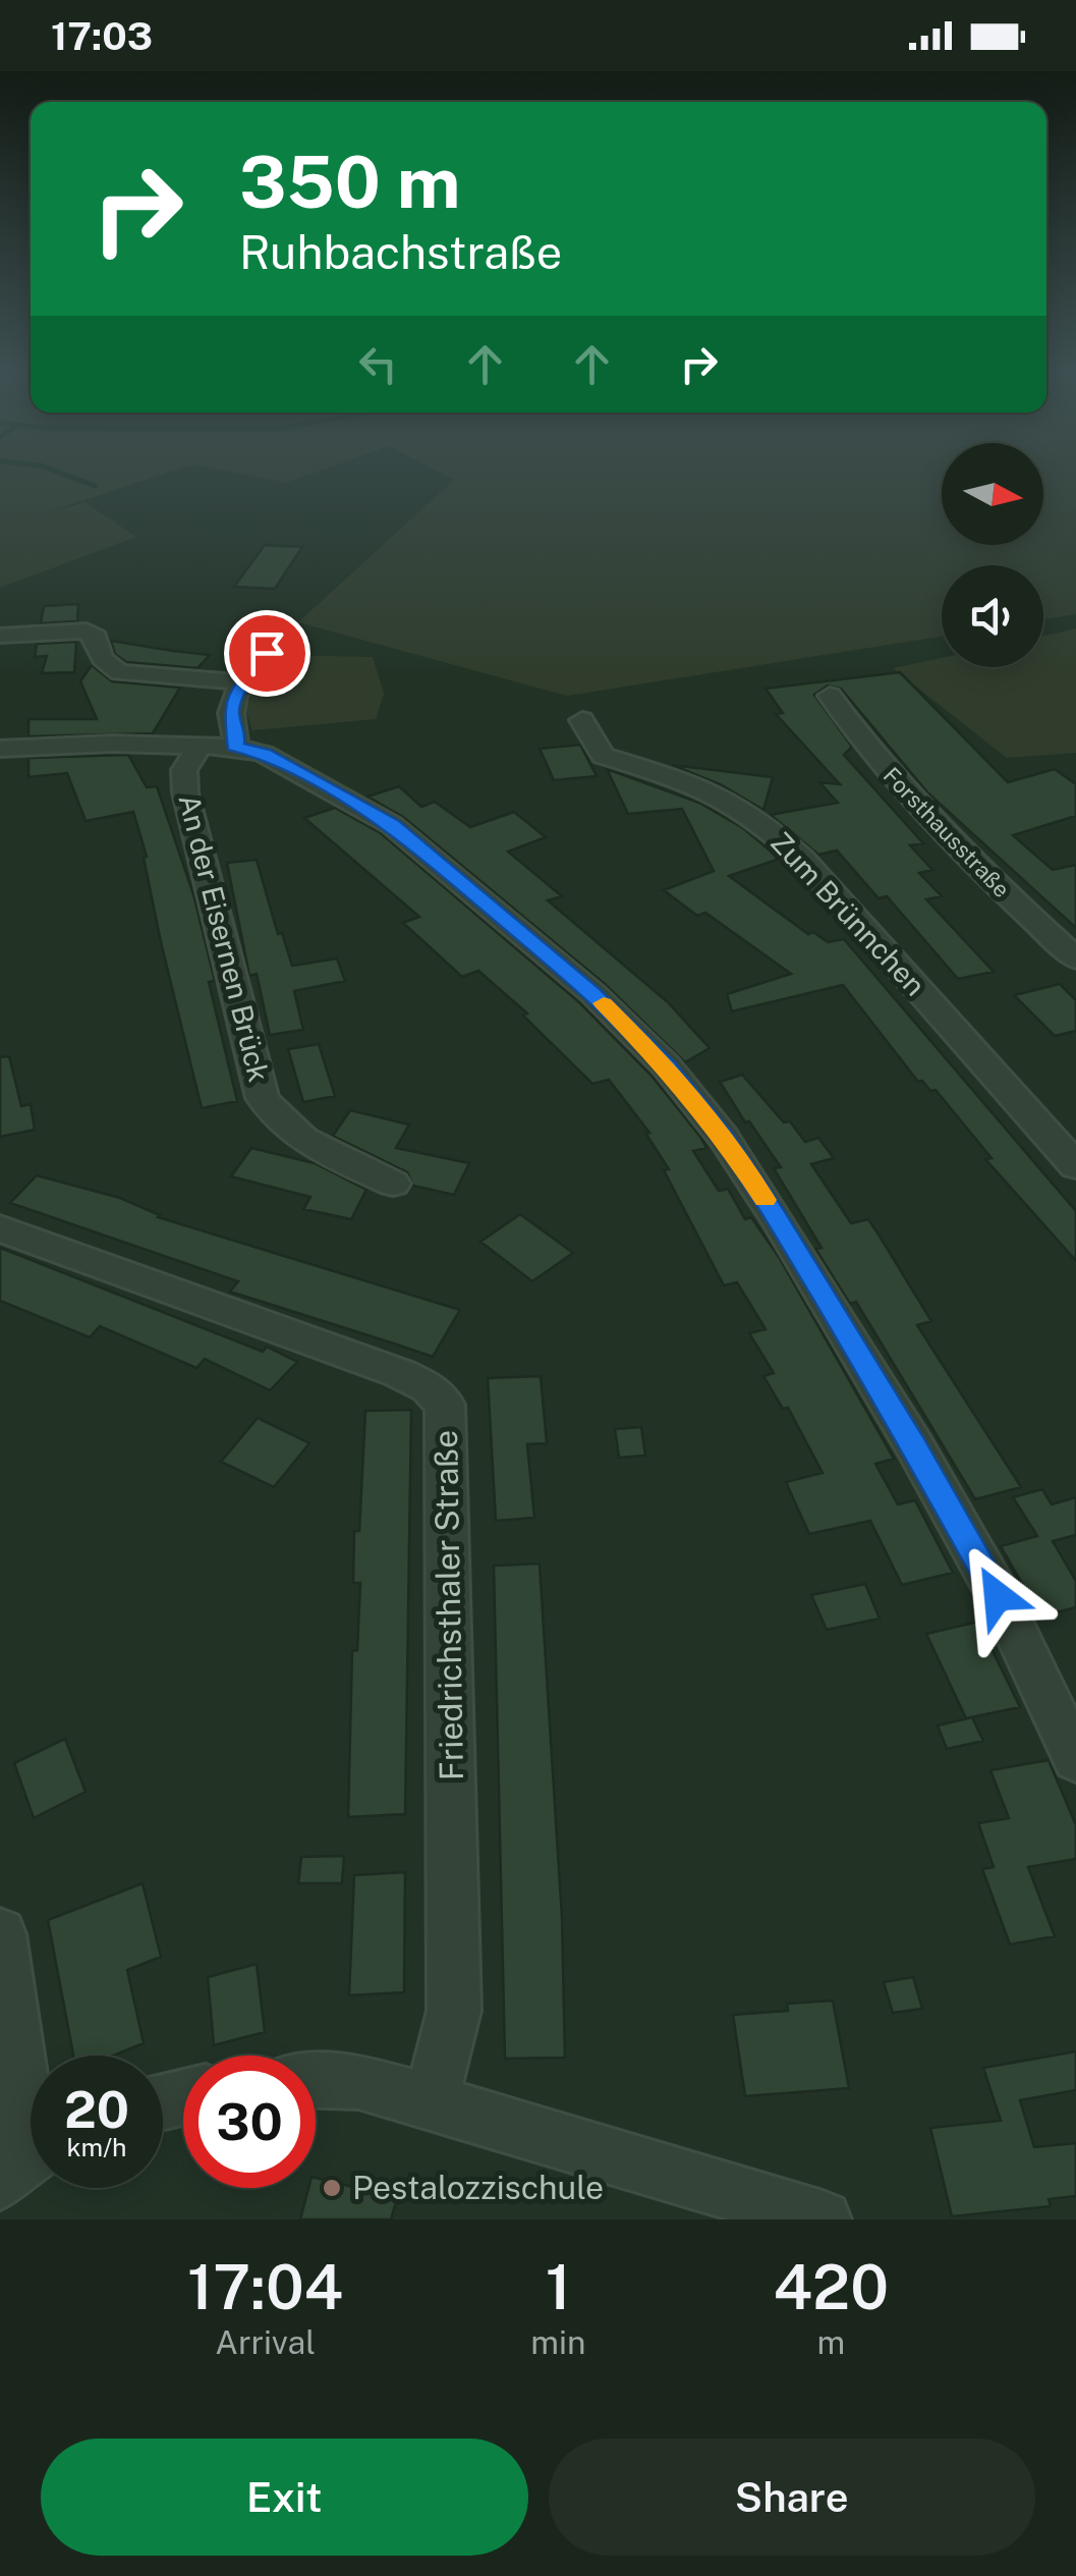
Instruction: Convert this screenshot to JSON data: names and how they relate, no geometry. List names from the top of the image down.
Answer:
{
  "streets": {
    "street": [
      "Forsthausstraße",
      "Zum Brünnchen",
      "An der Eisernen Brück",
      "Friedrichsthaler Straße"
    ]
  },
  "places": ["Pestalozzischule"],
  "north": "right",
  "page": {
    "status": "17:03",
    "turn": ["350 m", "Ruhbachstraße"],
    "speed": "20 km/h",
    "limit": "30",
    "eta": [
      "17:04",
      "Arrival",
      "1",
      "min",
      "420",
      "m"
    ],
    "buttons": ["Exit", "Share"]
  }
}
